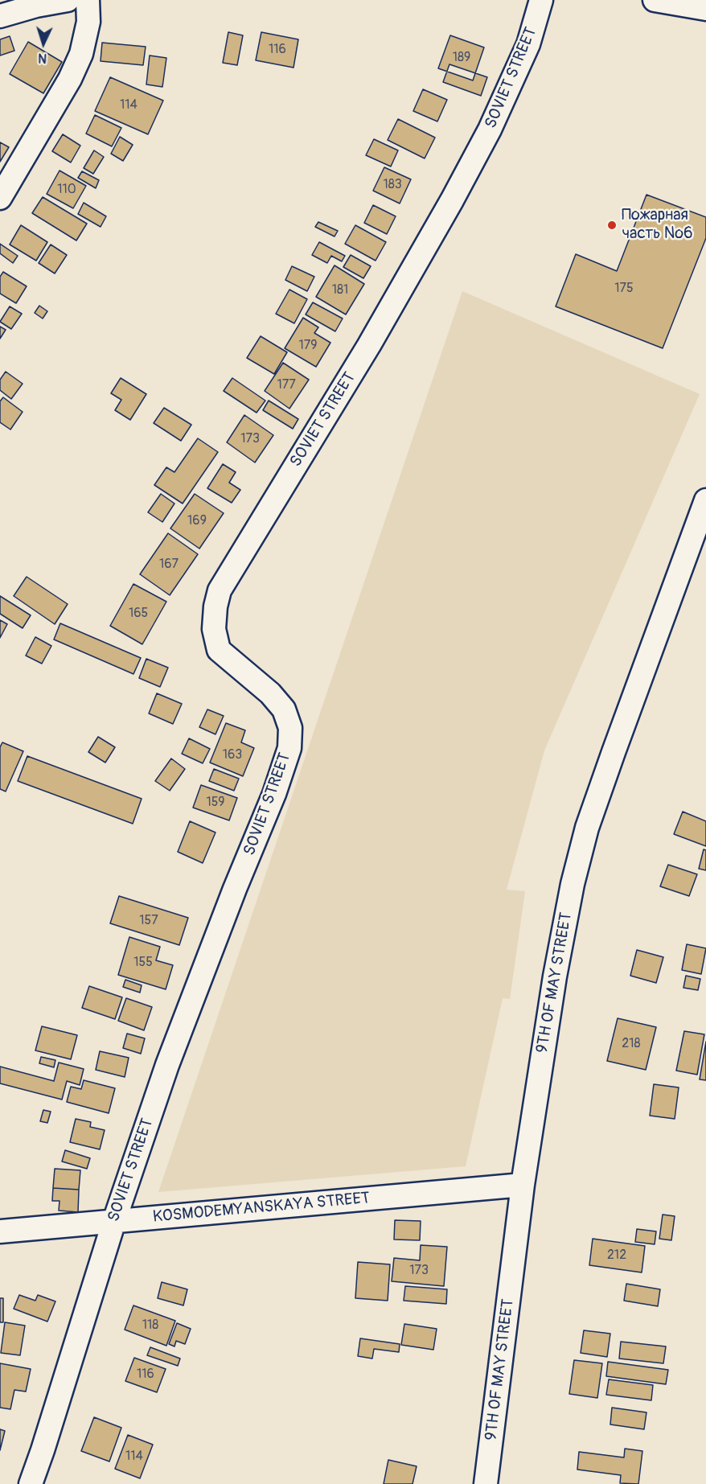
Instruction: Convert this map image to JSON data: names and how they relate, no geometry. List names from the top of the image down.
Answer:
{
  "streets": {
    "street": ["SOVIET STREET", "9TH OF MAY STREET", "KOSMODEMYANSKAYA STREET"]
  },
  "crossings": [
    ["SOVIET STREET", "KOSMODEMYANSKAYA STREET"],
    ["9TH OF MAY STREET", "KOSMODEMYANSKAYA STREET"]
  ],
  "places": ["Пожарная часть №6"],
  "house_numbers": [
    "116",
    "189",
    "114",
    "183",
    "110",
    "175",
    "181",
    "179",
    "177",
    "173",
    "169",
    "167",
    "165",
    "163",
    "159",
    "157",
    "155",
    "218",
    "212",
    "173",
    "118",
    "116",
    "114"
  ],
  "north": "bottom"
}
